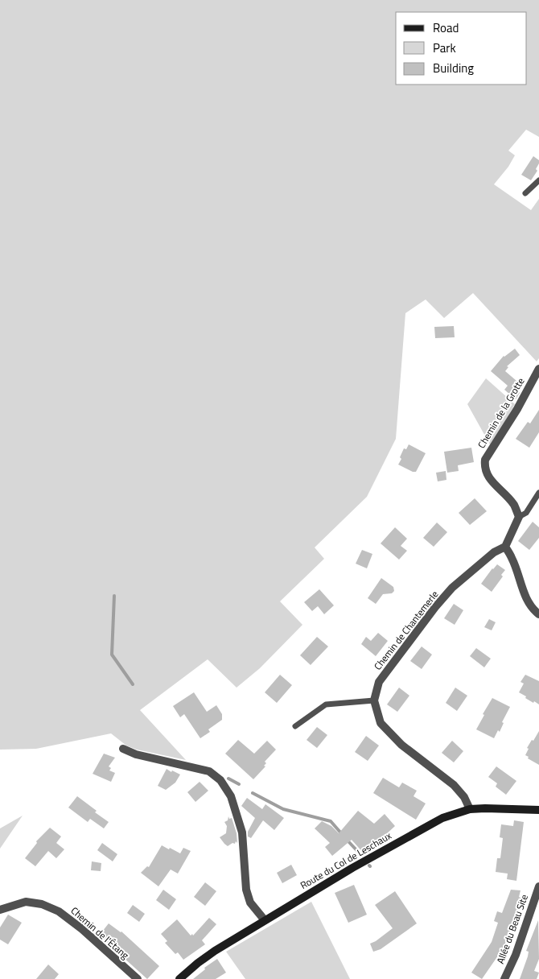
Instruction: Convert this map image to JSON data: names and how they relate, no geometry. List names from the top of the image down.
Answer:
{
  "streets": {
    "main road": ["Route du Col de Leschaux"],
    "street": [
      "Chemin de la Grotte",
      "Chemin de Chantemerle",
      "Allée du Beau Site",
      "Chemin de l'Étang"
    ]
  },
  "legend": ["Road", "Park", "Building"]
}
